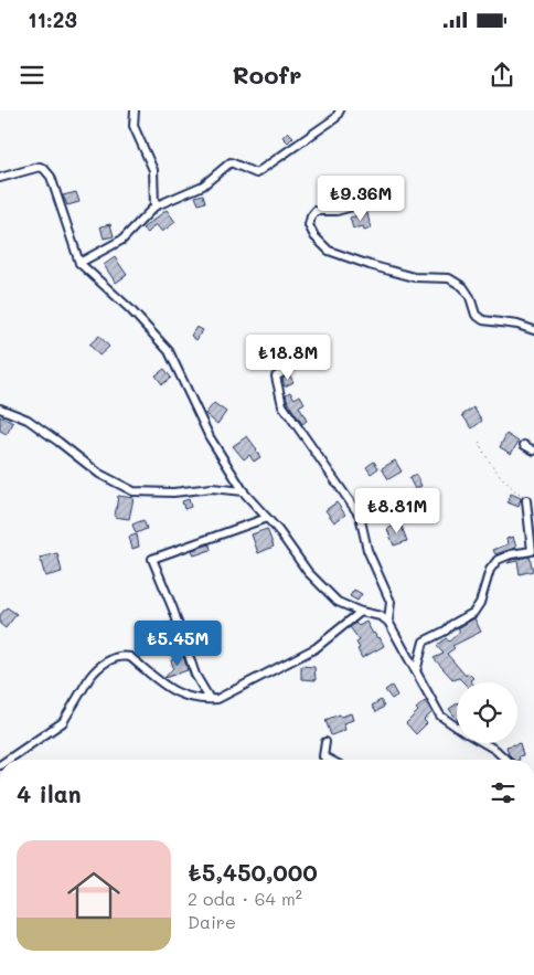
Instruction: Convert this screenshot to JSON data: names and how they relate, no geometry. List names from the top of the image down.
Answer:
{
  "page": {
    "status": "11:23",
    "header": "Roofr",
    "price": [
      "₺9.36M",
      "₺18.8M",
      "₺8.81M",
      "₺5.45M"
    ],
    "heading": "4 ilan",
    "list": [
      {
        "name": "₺5,450,000",
        "note": "2 oda · 64 m² · Daire"
      }
    ]
  }
}
